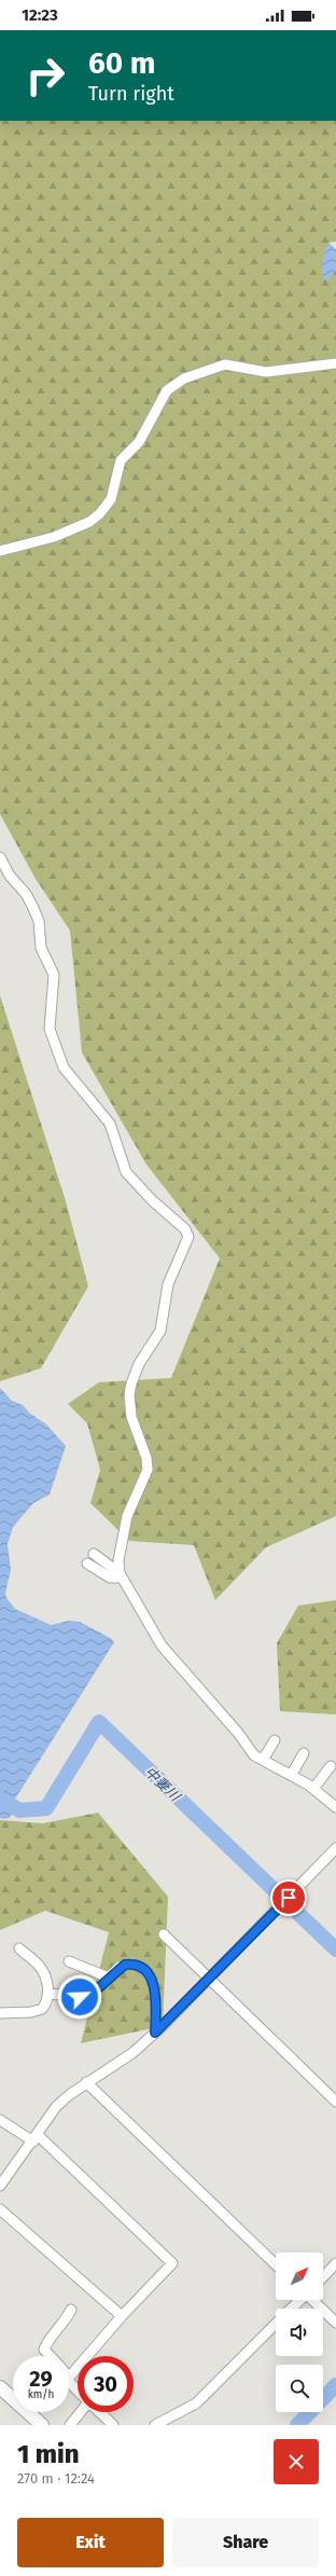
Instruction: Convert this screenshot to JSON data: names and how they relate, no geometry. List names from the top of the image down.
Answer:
{
  "water": ["中妻川"],
  "north": "top right",
  "page": {
    "status": "12:23",
    "turn": ["60 m", "Turn right"],
    "speed": "29 km/h",
    "limit": "30",
    "heading": ["1 min", "270 m · 12:24"],
    "buttons": ["Exit", "Share"]
  }
}
